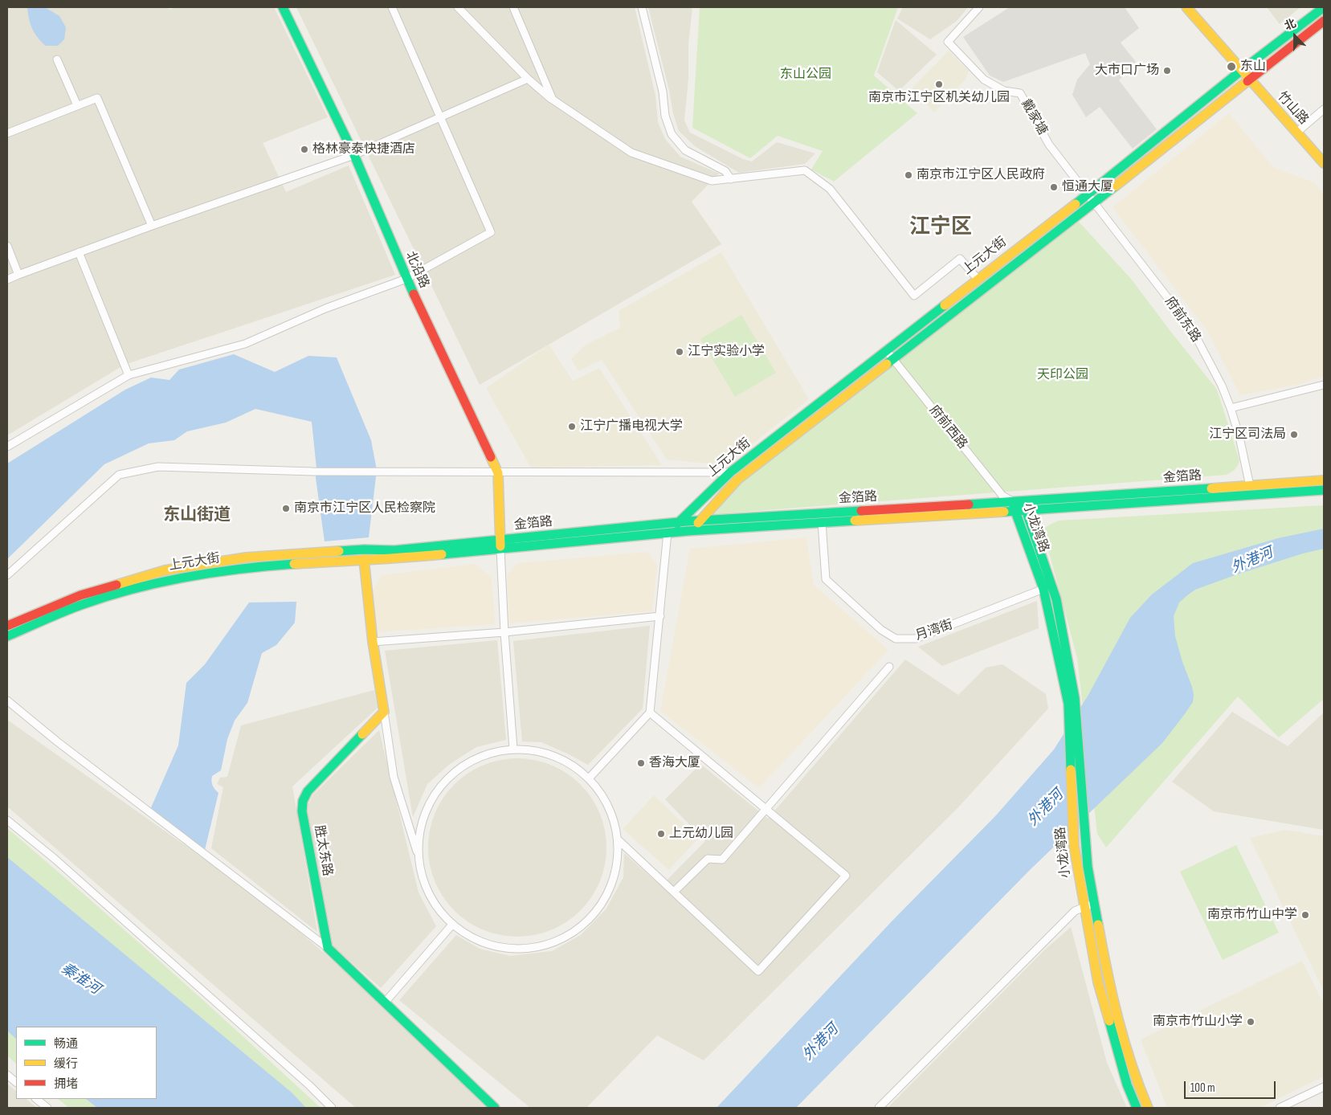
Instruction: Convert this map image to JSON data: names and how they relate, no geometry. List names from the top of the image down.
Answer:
{
  "streets": {
    "main road": [
      "竹山路",
      "上元大街",
      "北沿路",
      "金箔路",
      "小龙湾路",
      "胜太东路"
    ],
    "street": [
      "戴家塘",
      "府前东路",
      "府前西路",
      "月湾街"
    ]
  },
  "crossings": [
    ["竹山路", "上元大街"],
    ["戴家塘", "上元大街"],
    ["戴家塘", "府前东路"],
    ["上元大街", "府前东路"],
    ["上元大街", "府前西路"],
    ["上元大街", "金箔路"],
    ["北沿路", "金箔路"],
    ["府前东路", "金箔路"],
    ["府前西路", "金箔路"],
    ["府前西路", "小龙湾路"],
    ["金箔路", "小龙湾路"],
    ["金箔路", "月湾街"],
    ["小龙湾路", "月湾街"]
  ],
  "districts": ["江宁区", "东山街道"],
  "water": ["外港河", "秦淮河"],
  "parks": ["东山公园", "天印公园"],
  "places": [
    "东山",
    "大市口广场",
    "南京市江宁区机关幼儿园",
    "格林豪泰快捷酒店",
    "南京市江宁区人民政府",
    "恒通大厦",
    "江宁实验小学",
    "江宁广播电视大学",
    "江宁区司法局",
    "南京市江宁区人民检察院",
    "香海大厦",
    "上元幼儿园",
    "南京市竹山中学",
    "南京市竹山小学"
  ],
  "legend": ["畅通", "缓行", "拥堵"],
  "scale_bar": "100 m",
  "north": "top"
}
